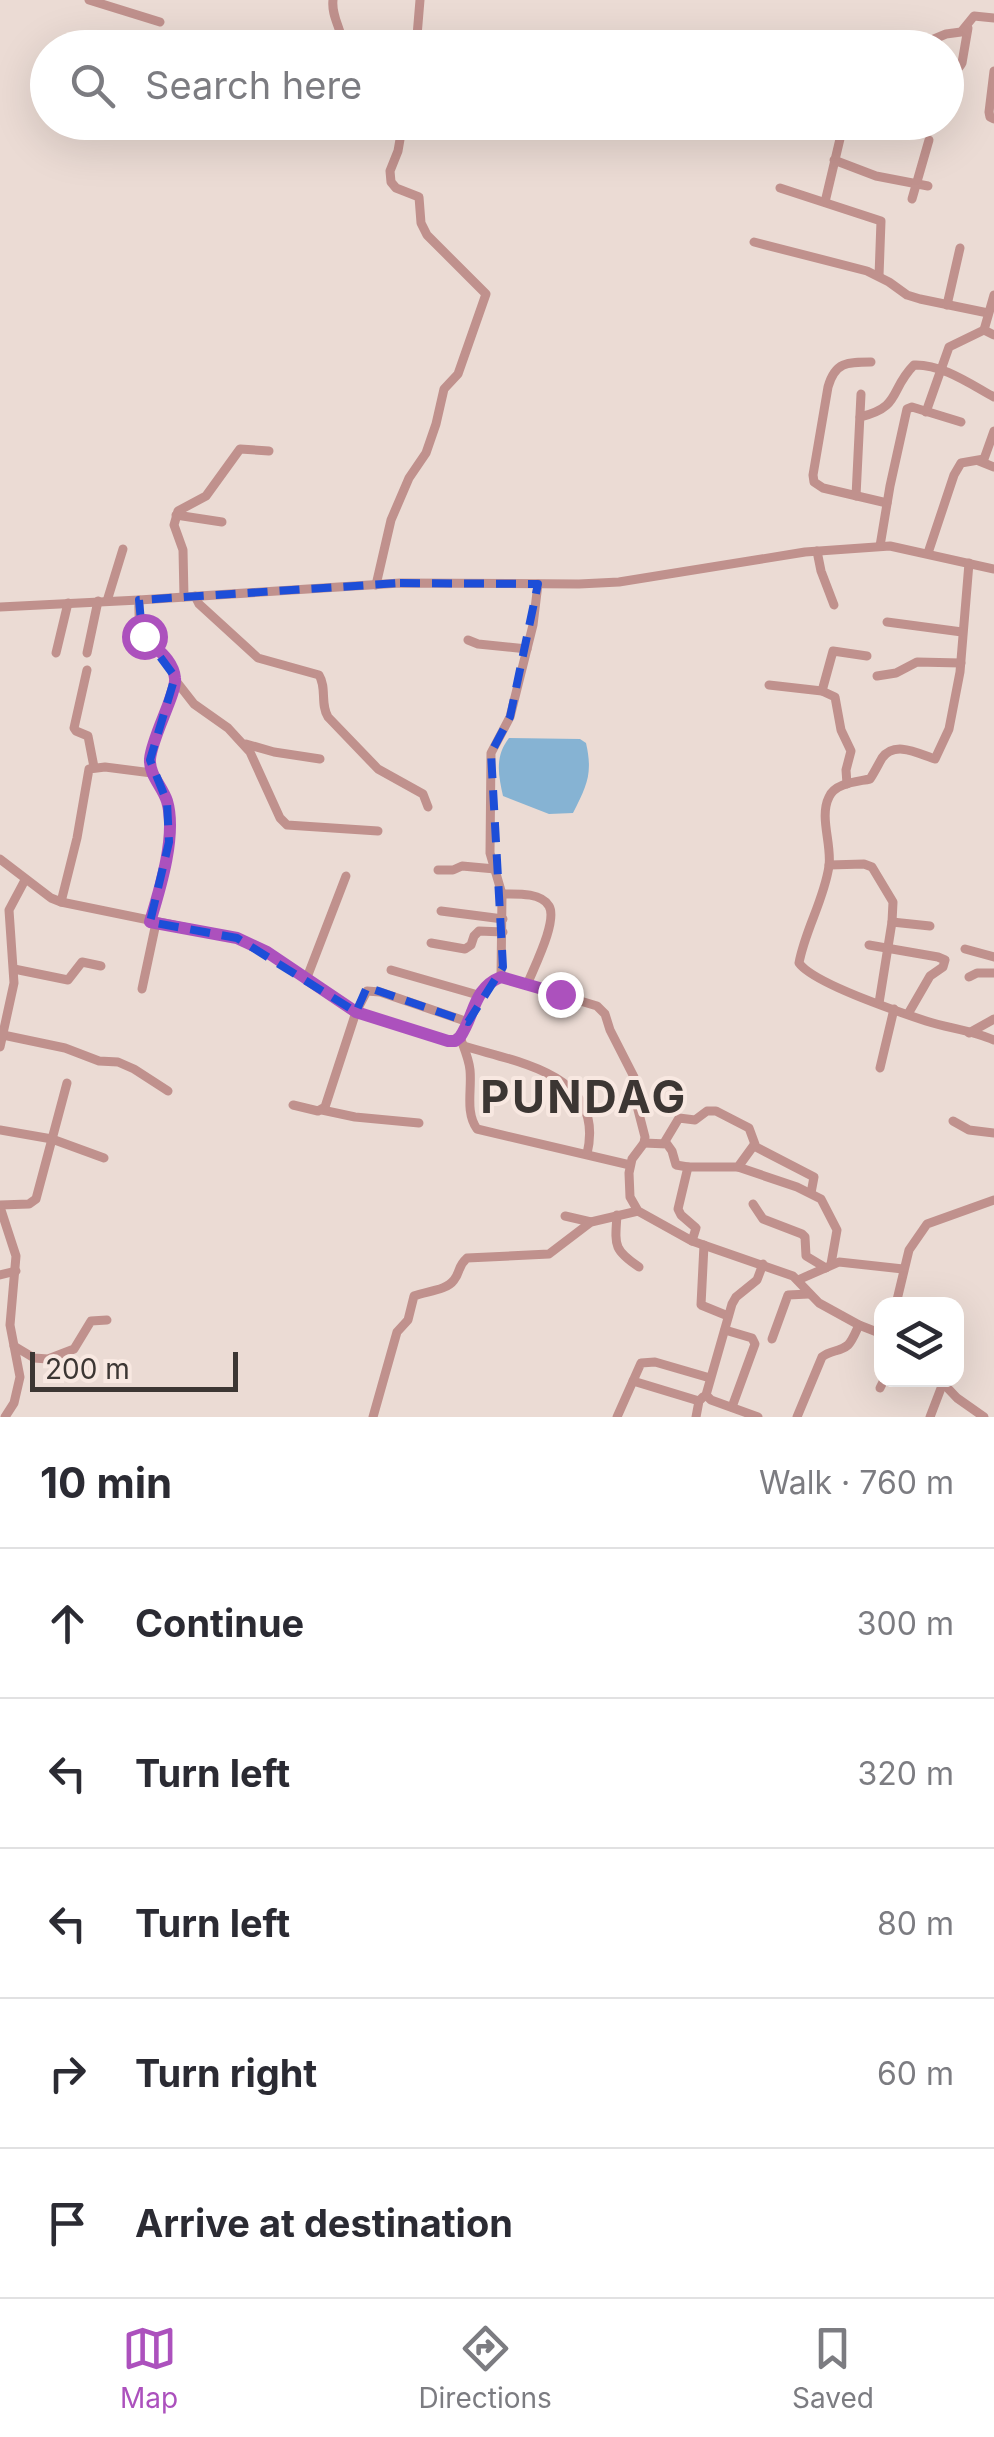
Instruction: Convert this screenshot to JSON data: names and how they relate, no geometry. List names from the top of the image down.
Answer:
{
  "districts": ["PUNDAG"],
  "scale_bar": "200 m",
  "page": {
    "search": "Search here",
    "scale": "200 m",
    "heading": ["10 min", "Walk · 760 m"],
    "list": [
      ["Continue", "300 m"],
      ["Turn left", "320 m"],
      ["Turn left", "80 m"],
      ["Turn right", "60 m"],
      "Arrive at destination"
    ],
    "nav": ["Map", "Directions", "Saved"]
  }
}
